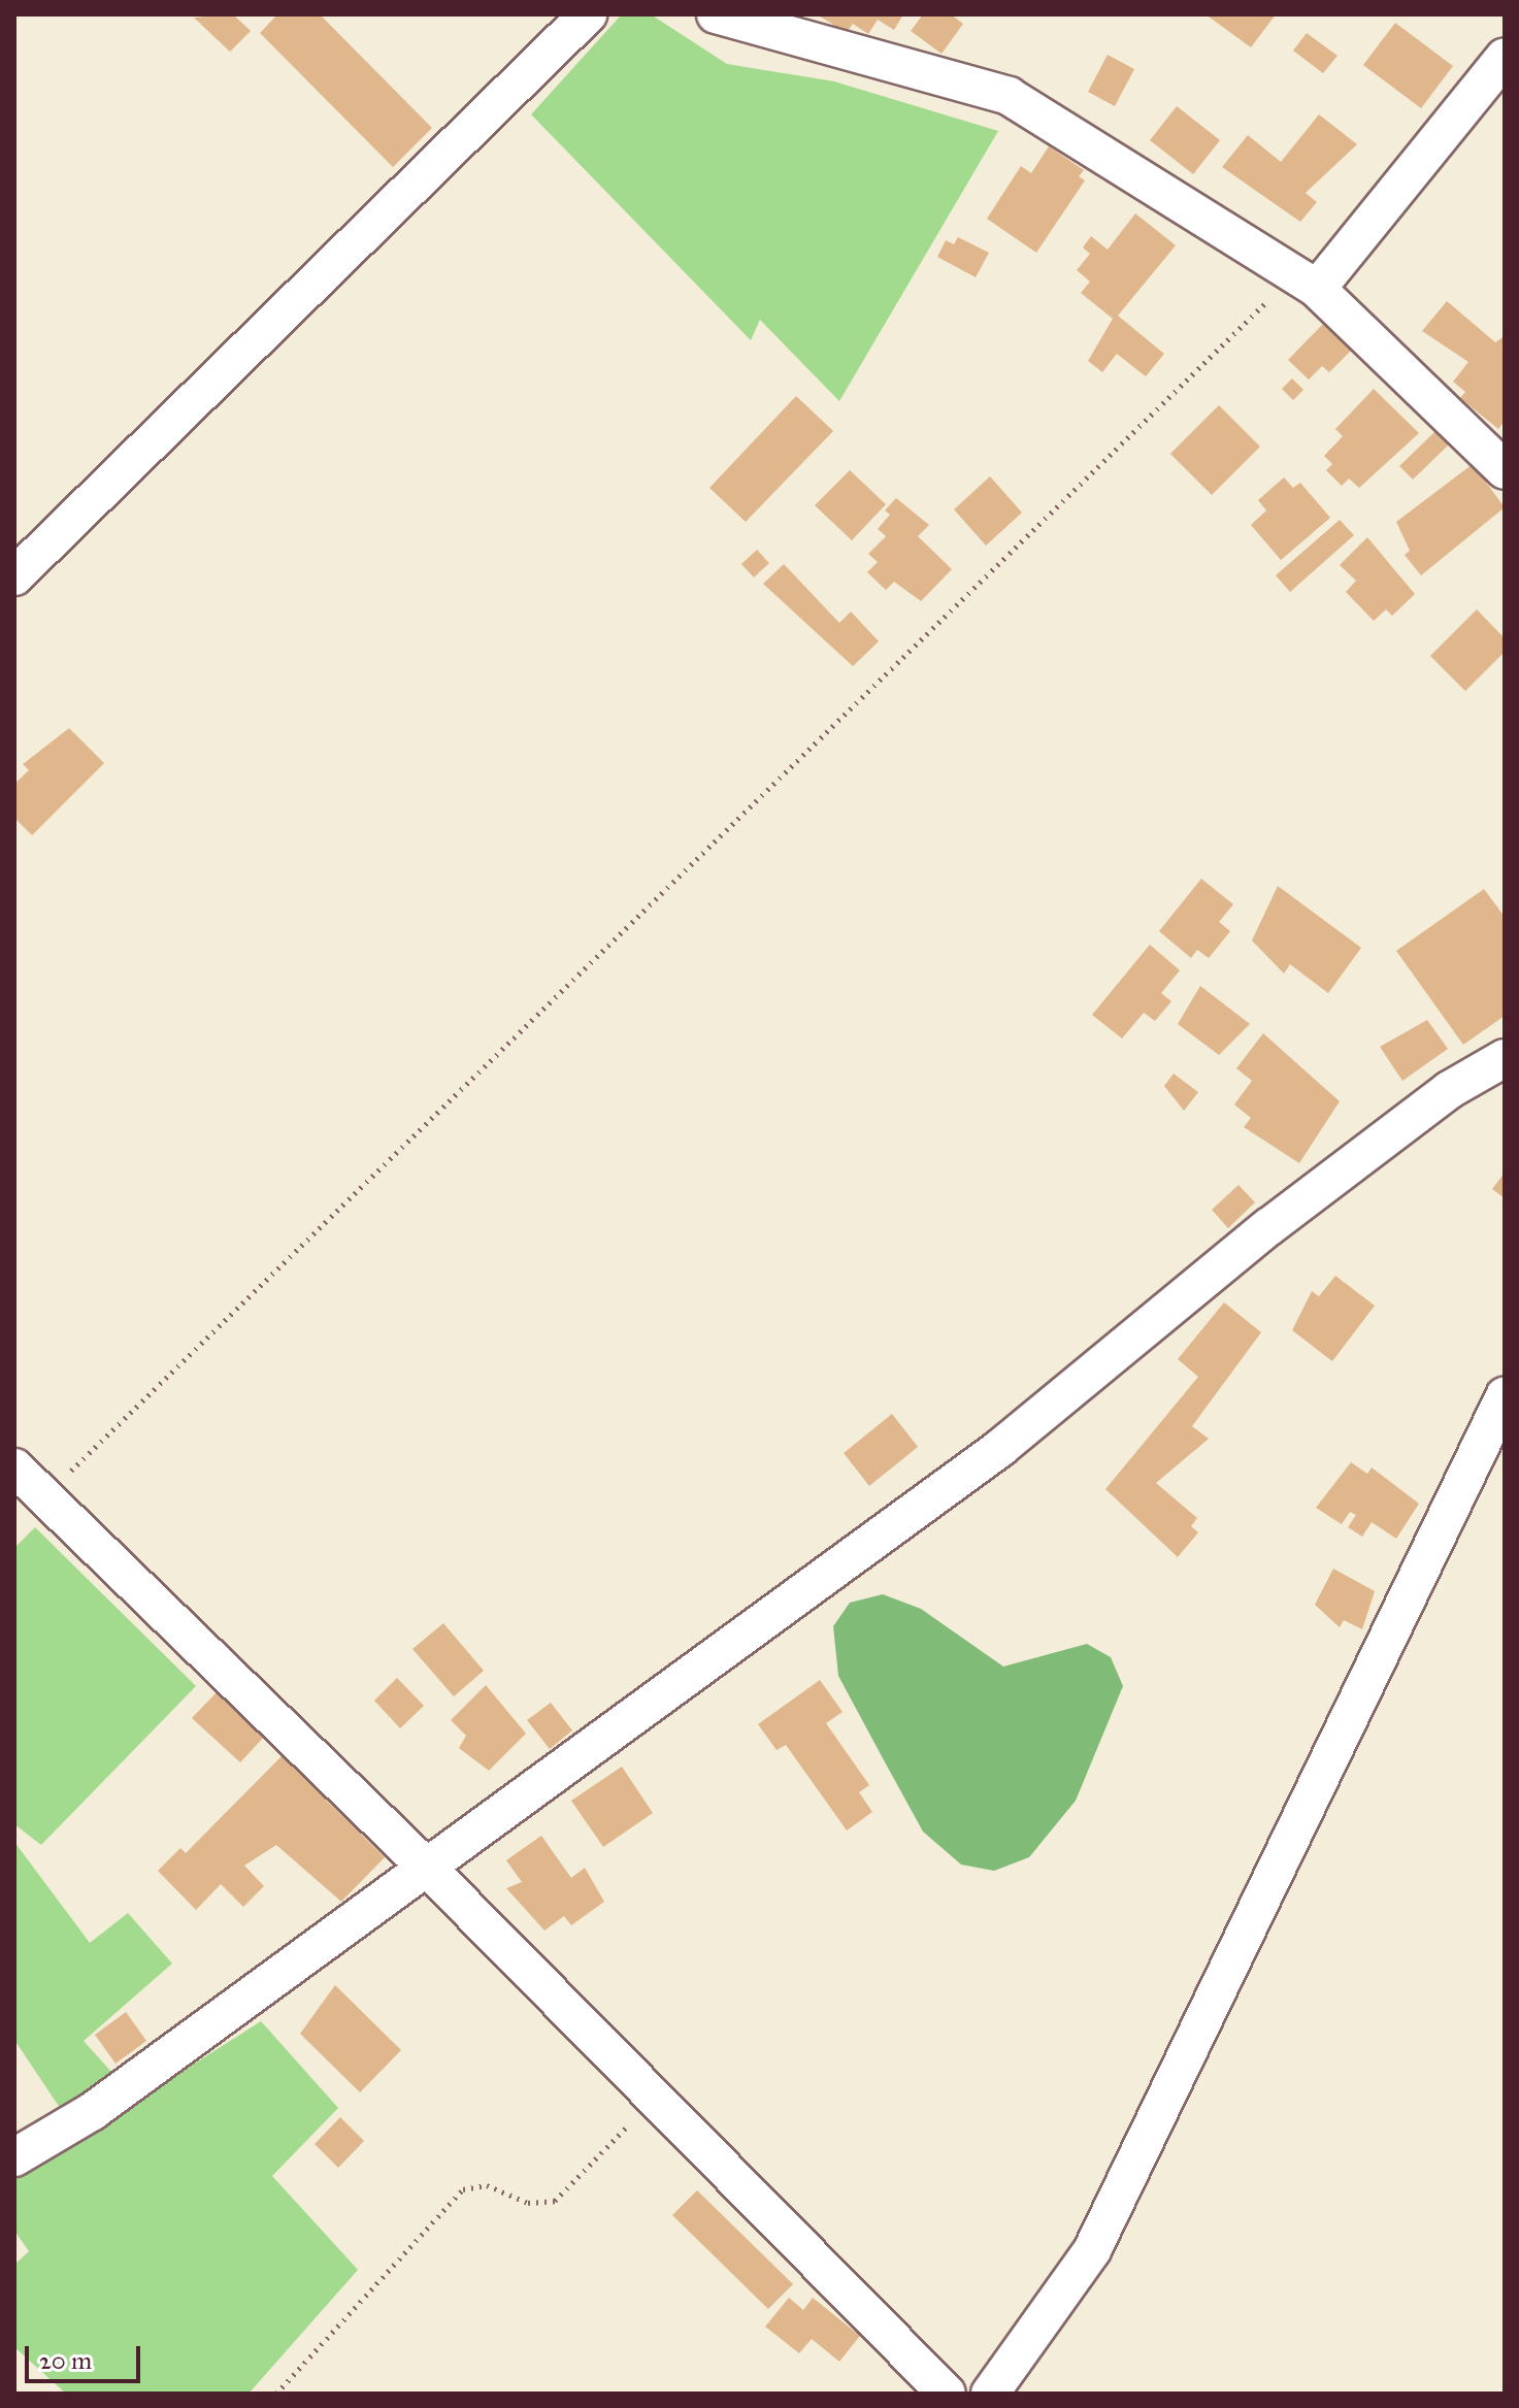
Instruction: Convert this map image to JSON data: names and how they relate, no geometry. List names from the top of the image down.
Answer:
{
  "scale_bar": "20 m"
}
